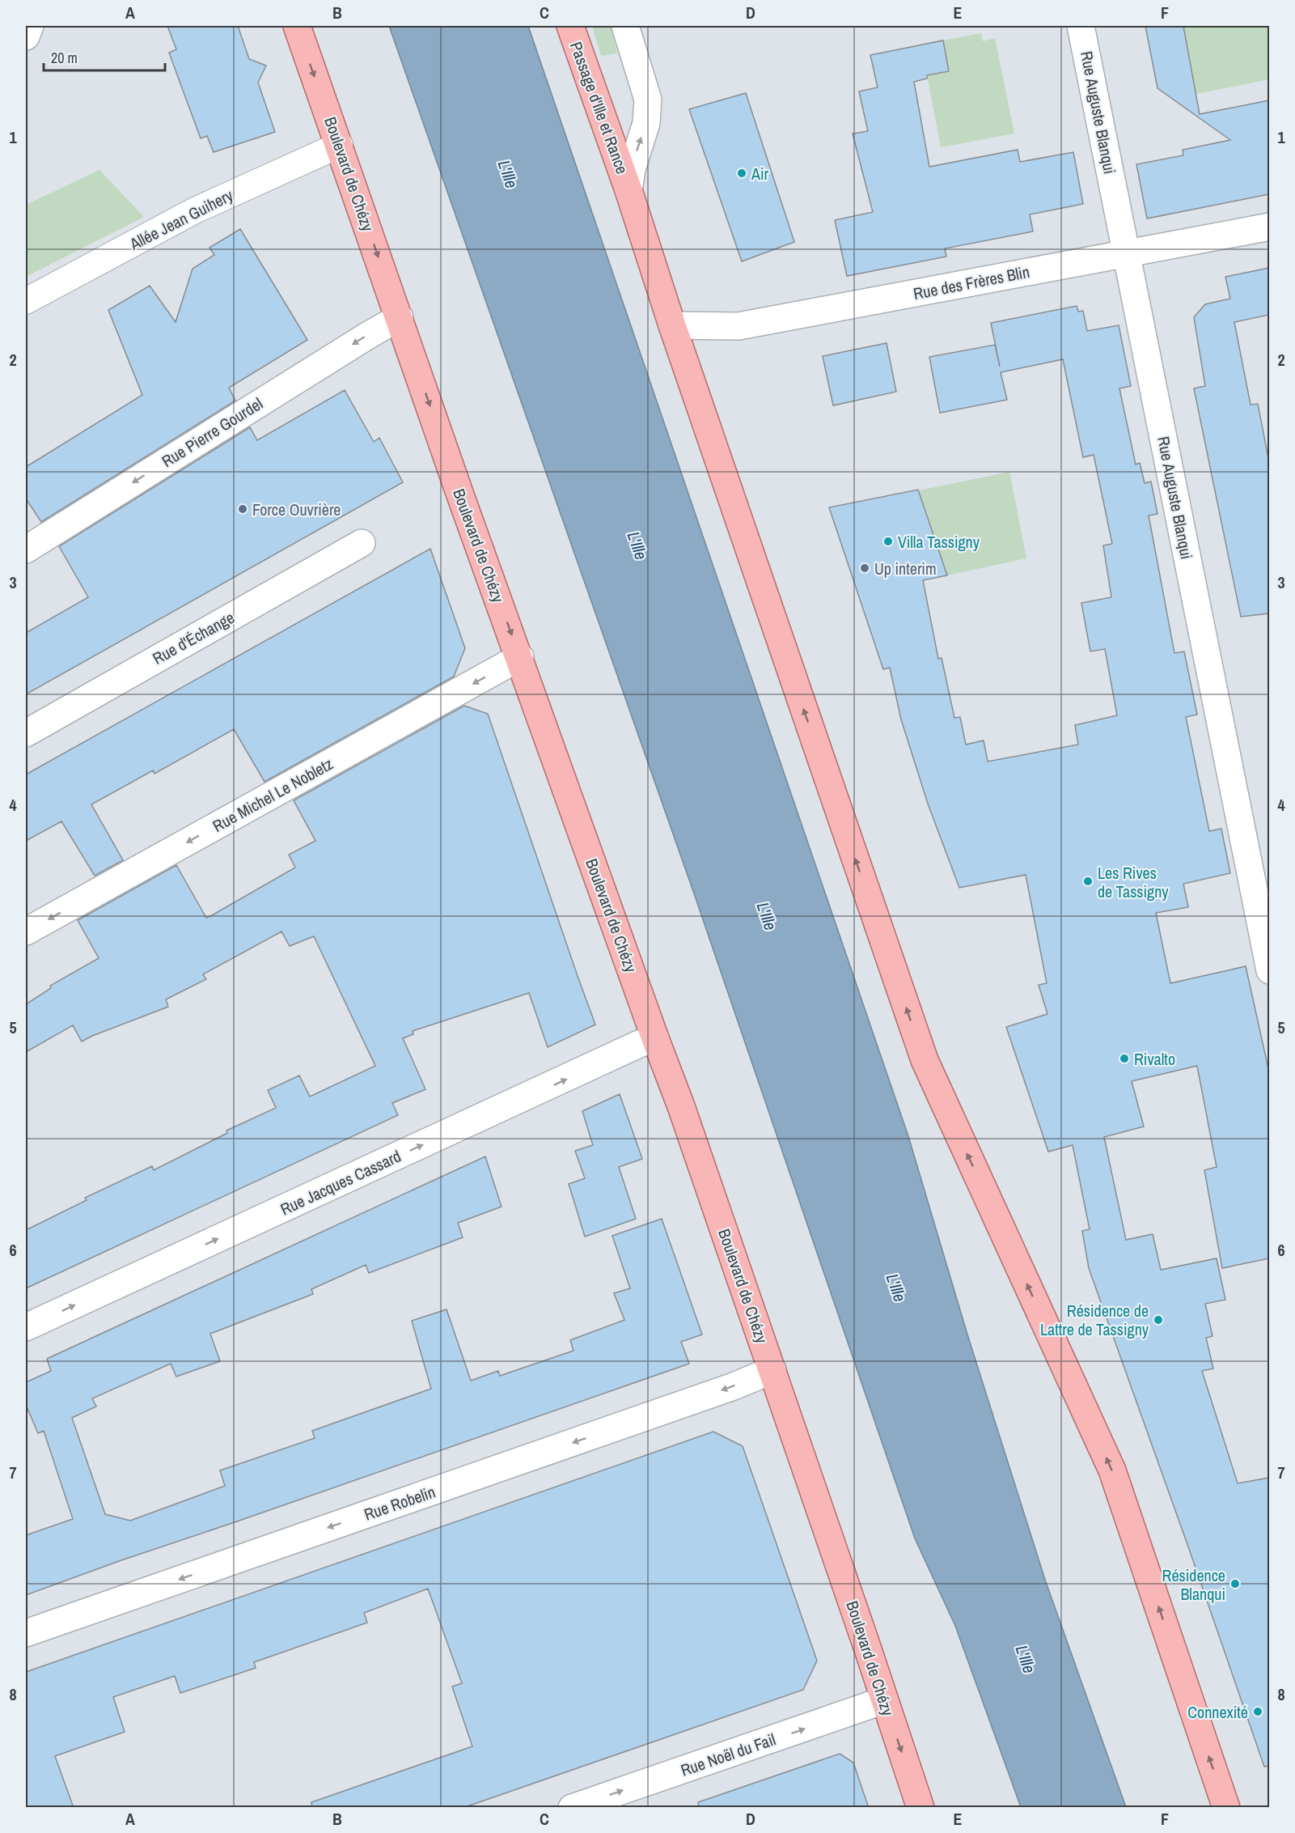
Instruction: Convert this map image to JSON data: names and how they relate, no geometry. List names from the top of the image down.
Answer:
{
  "streets": {
    "main road": ["Passage d'Ille et Rance", "Boulevard de Chézy"],
    "street": [
      "Rue Auguste Blanqui",
      "Allée Jean Guihery",
      "Rue des Frères Blin",
      "Rue Pierre Gourdel",
      "Rue d'Échange",
      "Rue Michel Le Nobletz",
      "Rue Jacques Cassard",
      "Rue Robelin",
      "Rue Noël du Fail"
    ]
  },
  "crossings": [
    ["Passage d'Ille et Rance", "Rue des Frères Blin"],
    ["Rue Auguste Blanqui", "Rue des Frères Blin"],
    ["Boulevard de Chézy", "Allée Jean Guihery"],
    ["Boulevard de Chézy", "Rue Pierre Gourdel"],
    ["Boulevard de Chézy", "Rue Michel Le Nobletz"],
    ["Boulevard de Chézy", "Rue Jacques Cassard"],
    ["Boulevard de Chézy", "Rue Robelin"],
    ["Boulevard de Chézy", "Rue Noël du Fail"]
  ],
  "one_way": [
    "Passage d'Ille et Rance",
    "Boulevard de Chézy",
    "Rue Pierre Gourdel",
    "Rue Michel Le Nobletz",
    "Rue Jacques Cassard",
    "Rue Robelin",
    "Rue Noël du Fail"
  ],
  "water": ["L'Ille"],
  "places": [
    "Air",
    "Force Ouvrière",
    "Villa Tassigny",
    "Up interim",
    "Les Rives de Tassigny",
    "Rivalto",
    "Résidence de Lattre de Tassigny",
    "Résidence Blanqui",
    "Connexité"
  ],
  "scale_bar": "20 m",
  "grid": {
    "columns": [
      "A",
      "B",
      "C",
      "D",
      "E",
      "F"
    ],
    "rows": [
      "1",
      "2",
      "3",
      "4",
      "5",
      "6",
      "7",
      "8"
    ]
  }
}
